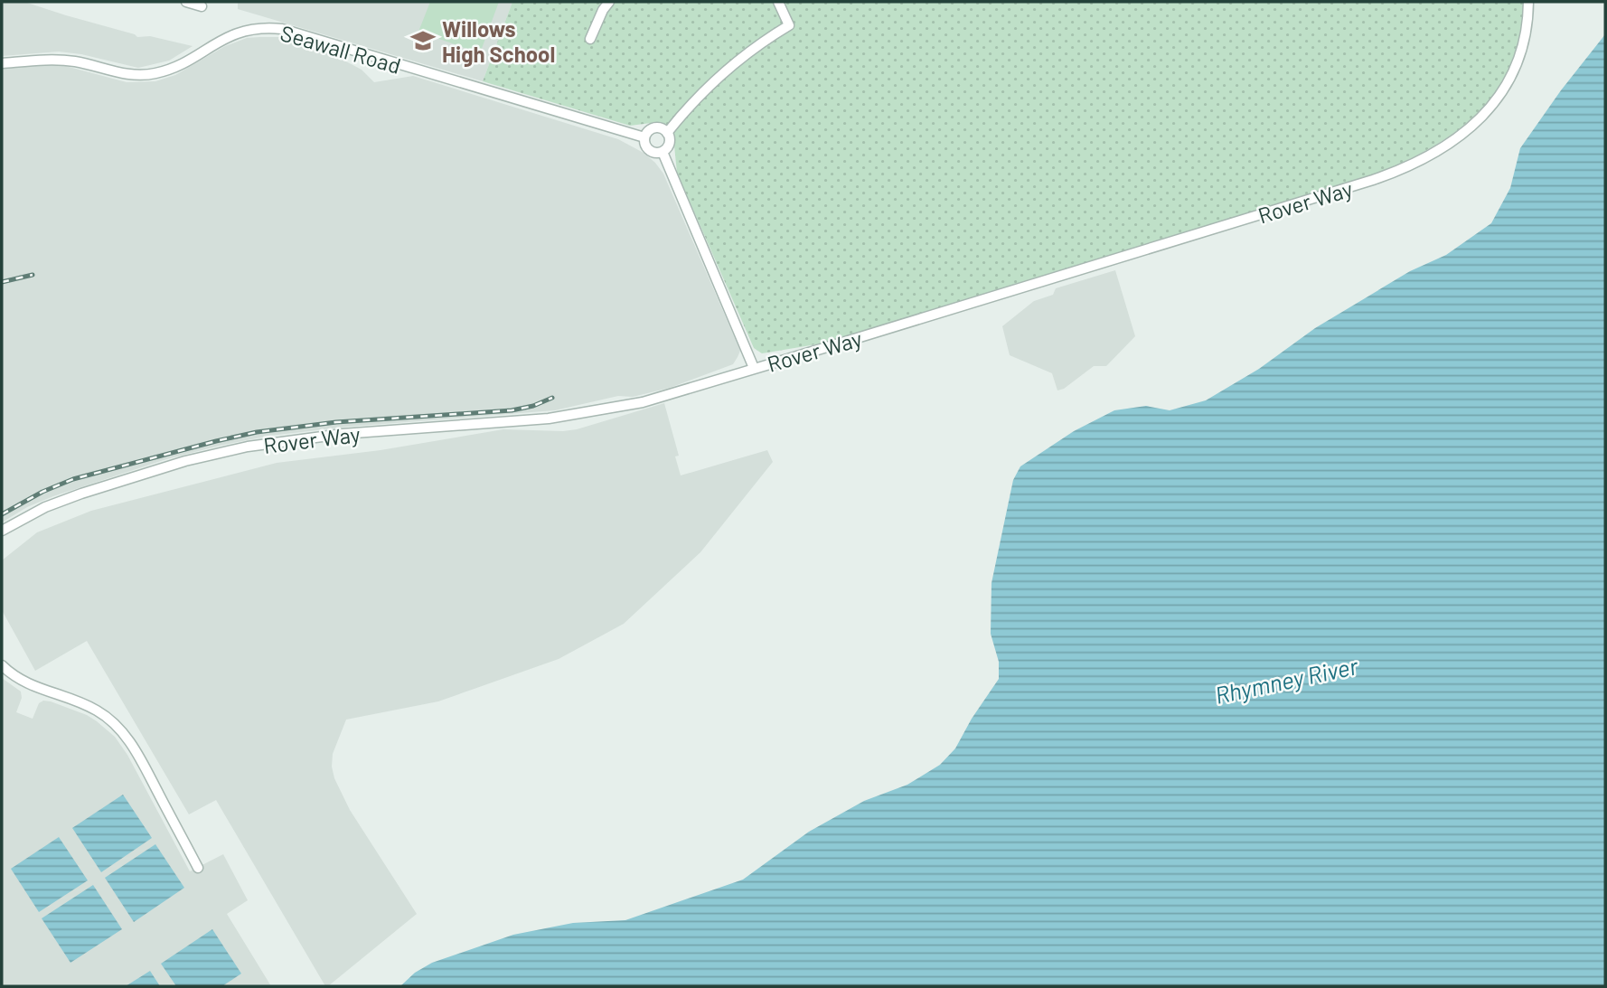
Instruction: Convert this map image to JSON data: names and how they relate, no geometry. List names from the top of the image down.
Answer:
{
  "streets": {
    "street": ["Seawall Road", "Rover Way"]
  },
  "water": ["Rhymney River"],
  "places": {
    "school or university": ["Willows High School"]
  }
}
